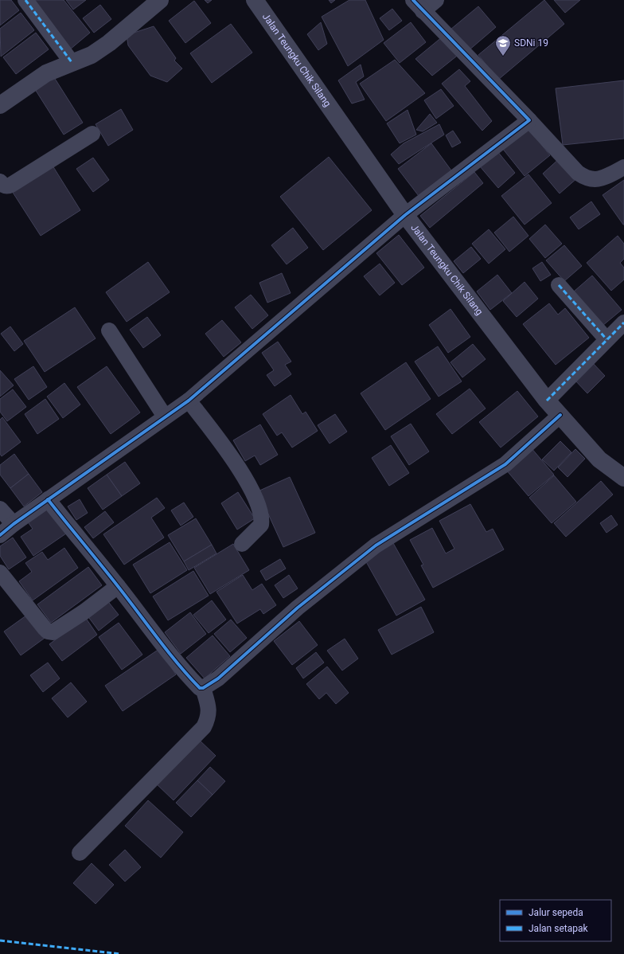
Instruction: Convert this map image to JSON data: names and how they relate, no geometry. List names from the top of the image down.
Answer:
{
  "streets": {
    "street": ["Jalan Teungku Chik Silang"]
  },
  "places": {
    "school or university": ["SDNi 19"]
  },
  "legend": ["Jalur sepeda", "Jalan setapak"]
}
